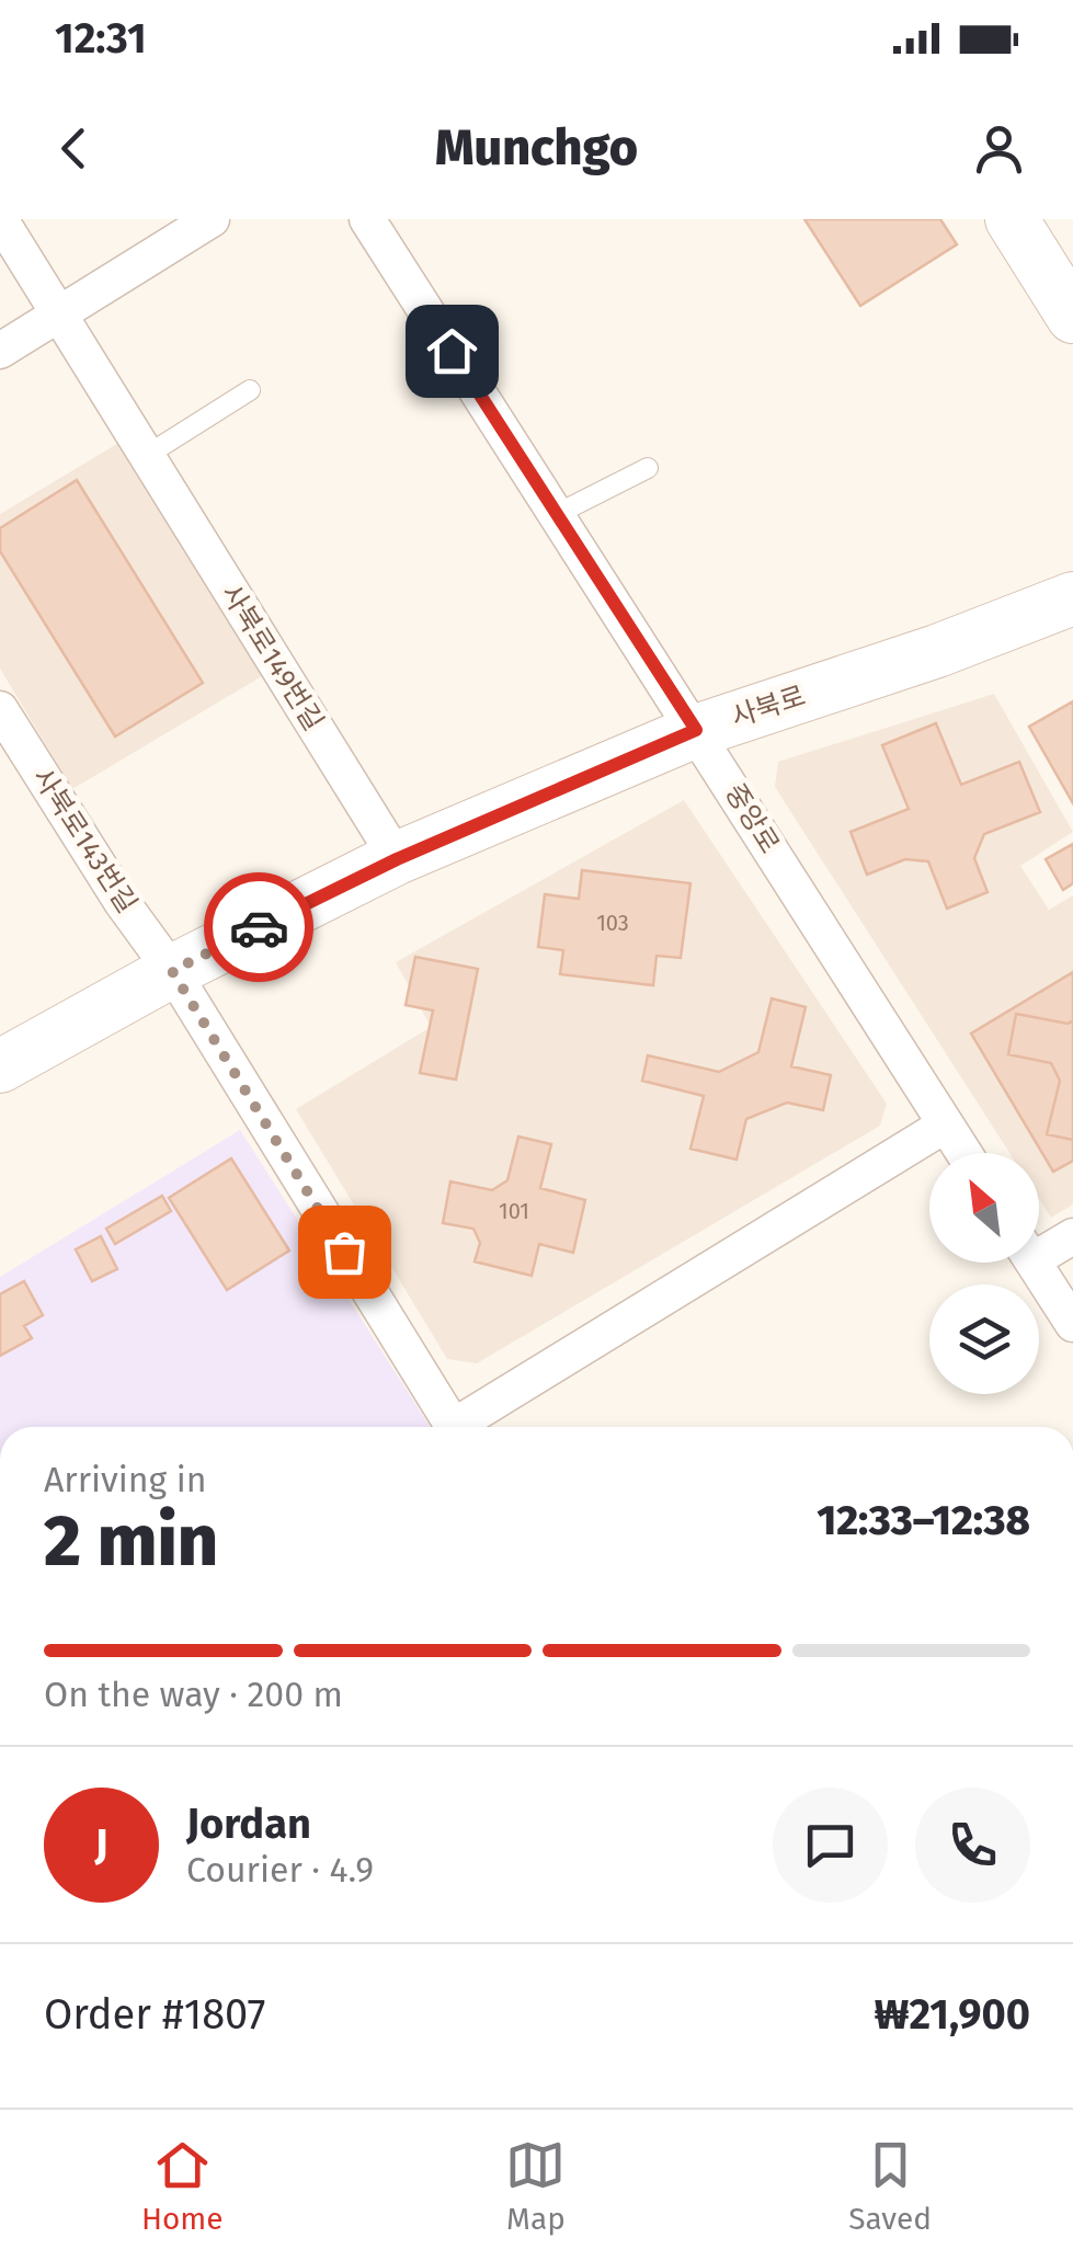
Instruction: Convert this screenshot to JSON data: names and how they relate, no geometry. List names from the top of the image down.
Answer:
{
  "streets": {
    "street": [
      "사북로149번길",
      "사북로",
      "중앙로",
      "사북로143번길"
    ]
  },
  "crossings": [
    ["사북로149번길", "사북로"],
    ["사북로", "중앙로"],
    ["사북로", "사북로143번길"]
  ],
  "house_numbers": ["103", "101"],
  "north": "top left",
  "page": {
    "status": "12:31",
    "header": "Munchgo",
    "heading": ["2 min", "Arriving in", "12:33–12:38"],
    "panel": [
      "Jordan",
      "Courier · 4.9",
      "Order #1807",
      "₩21,900"
    ],
    "bar": "On the way · 200 m",
    "round": "J",
    "tabs": ["Home", "Map", "Saved"]
  }
}
